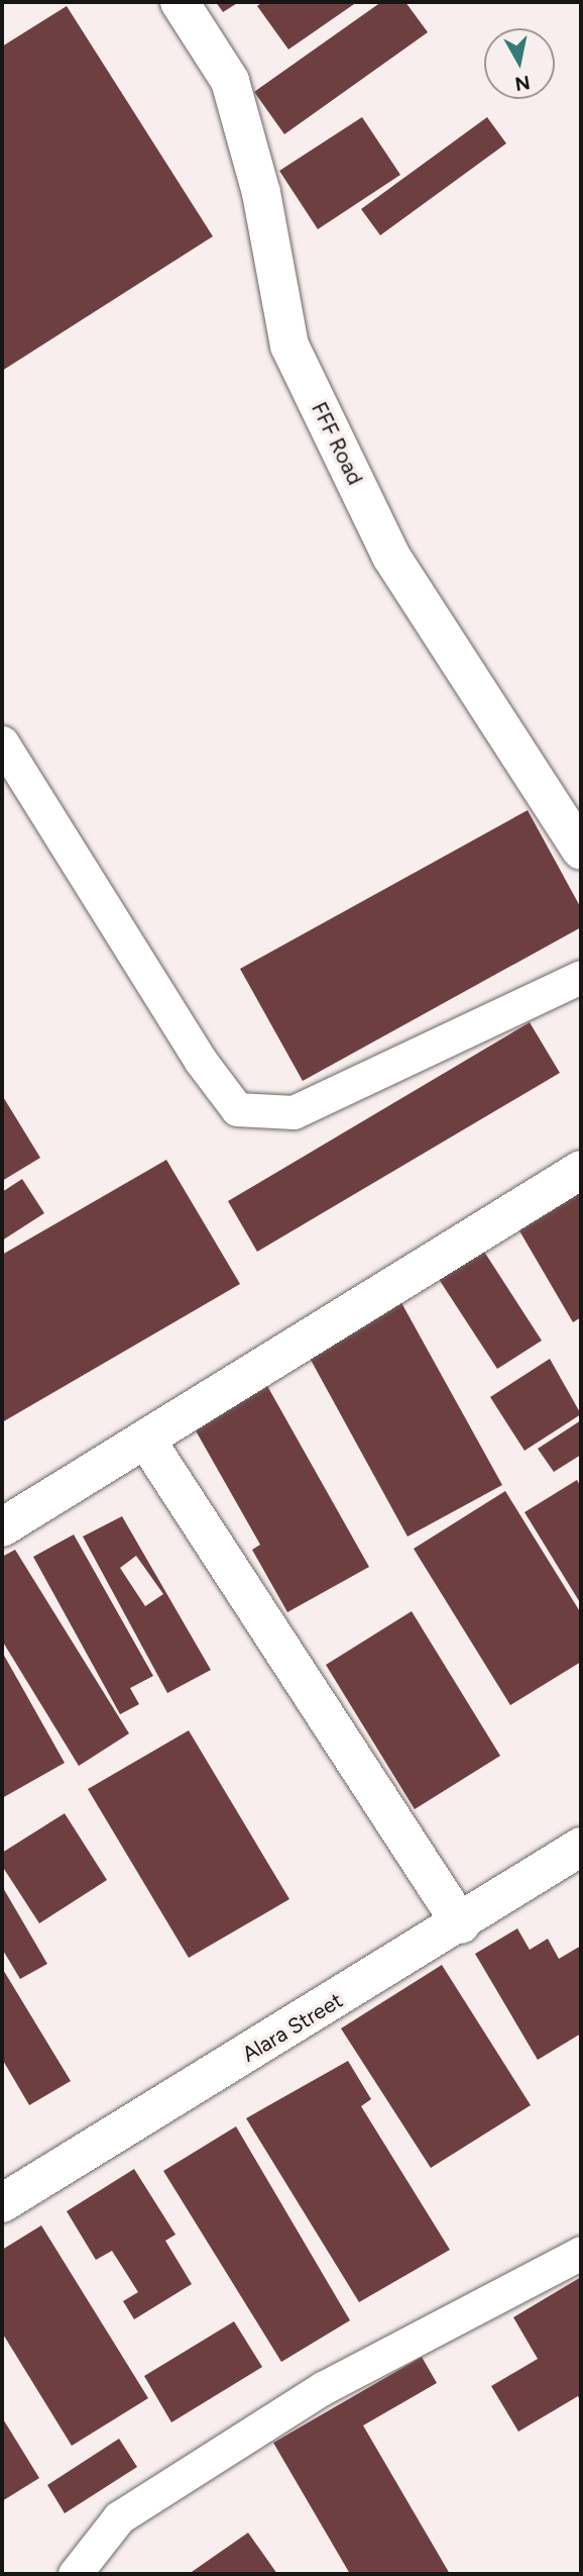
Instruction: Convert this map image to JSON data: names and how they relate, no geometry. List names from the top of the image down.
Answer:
{
  "streets": {
    "street": ["FFF Road", "Alara Street"]
  },
  "north": "bottom"
}
